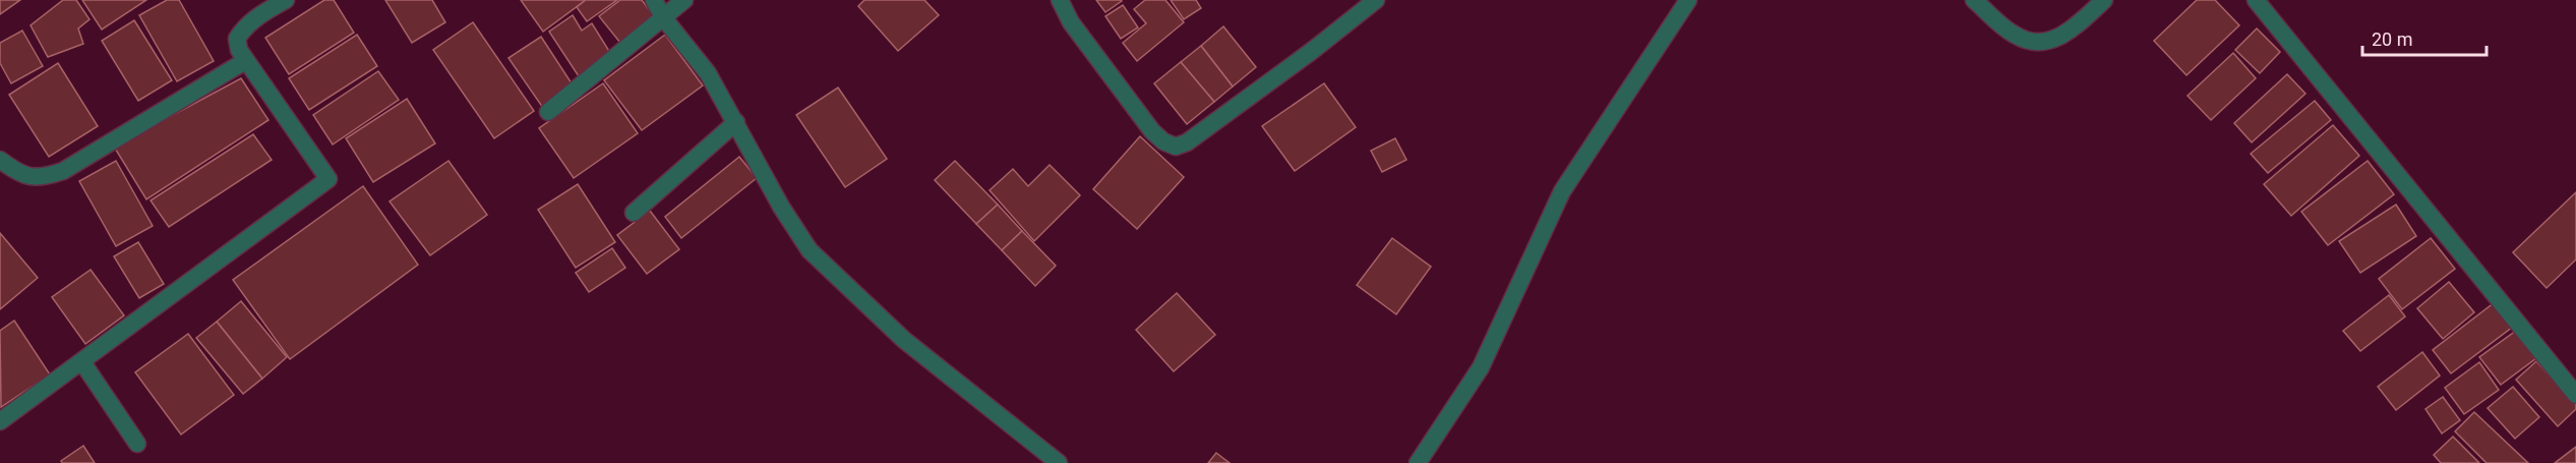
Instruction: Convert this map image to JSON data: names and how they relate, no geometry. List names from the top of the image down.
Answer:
{
  "scale_bar": "20 m"
}
